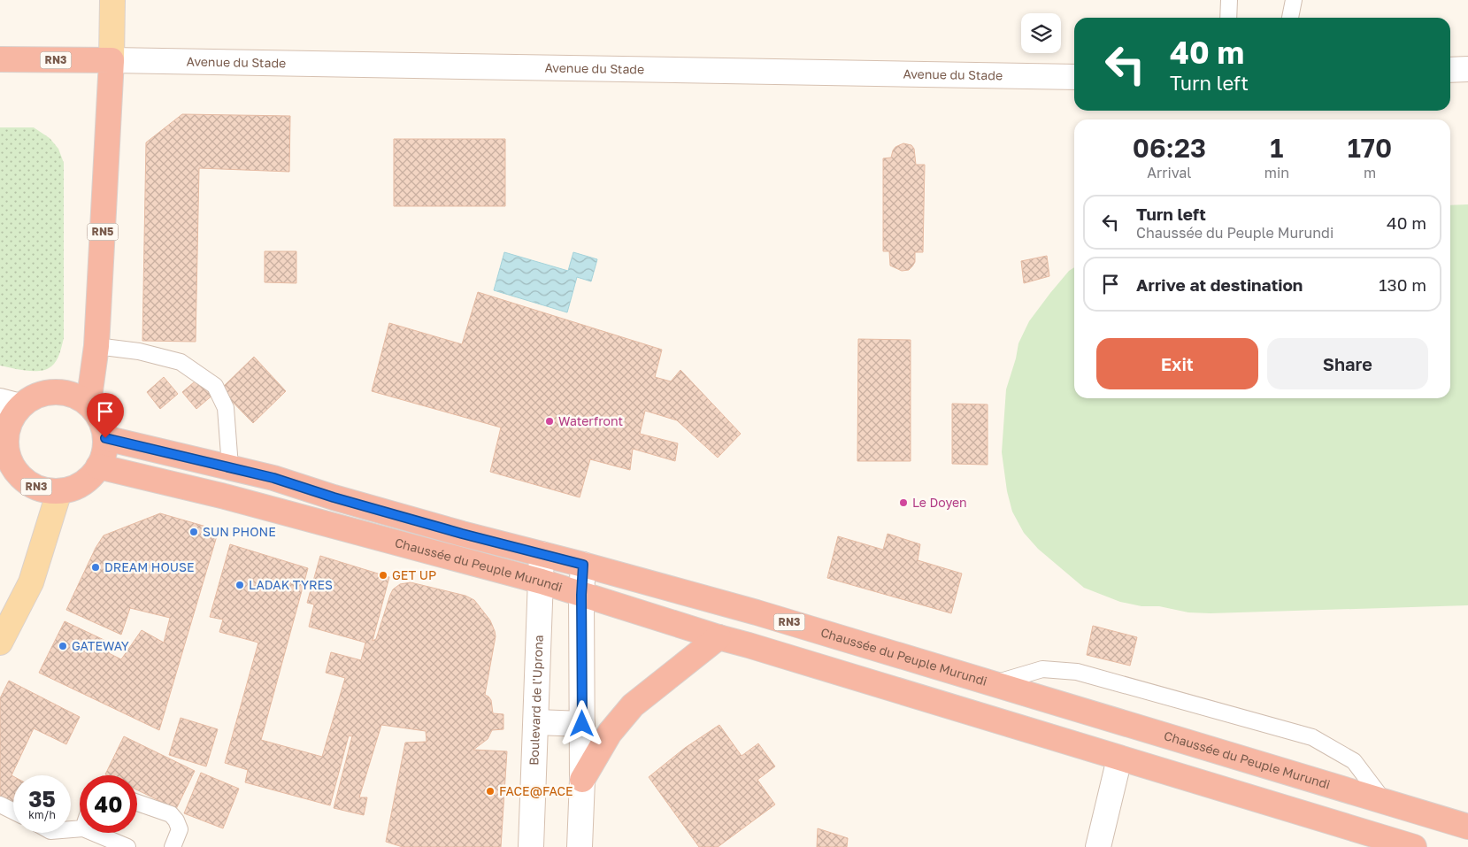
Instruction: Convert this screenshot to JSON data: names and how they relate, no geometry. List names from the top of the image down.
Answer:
{
  "streets": {
    "highway": ["RN3", "RN5", "Chaussée du Peuple Murundi"],
    "street": ["Avenue du Stade", "Boulevard de l'Uprona"]
  },
  "crossings": [
    ["RN3", "Avenue du Stade"],
    ["RN3", "RN5"],
    ["RN3", "Chaussée du Peuple Murundi"],
    ["Avenue du Stade", "RN5"],
    ["RN5", "Chaussée du Peuple Murundi"],
    ["Chaussée du Peuple Murundi", "Boulevard de l'Uprona"]
  ],
  "places": [
    "Waterfront",
    "Le Doyen",
    "SUN PHONE",
    "DREAM HOUSE",
    "GET UP",
    "LADAK TYRES",
    "GATEWAY",
    "FACE@FACE"
  ],
  "page": {
    "turn": ["40 m", "Turn left"],
    "eta": [
      "06:23",
      "Arrival",
      "1",
      "min",
      "170",
      "m"
    ],
    "list": [
      {
        "name": "Turn left",
        "note": "Chaussée du Peuple Murundi",
        "value": "40 m"
      },
      {
        "name": "Arrive at destination",
        "value": "130 m"
      }
    ],
    "buttons": ["Exit", "Share"],
    "speed": "35 km/h",
    "limit": "40"
  }
}
